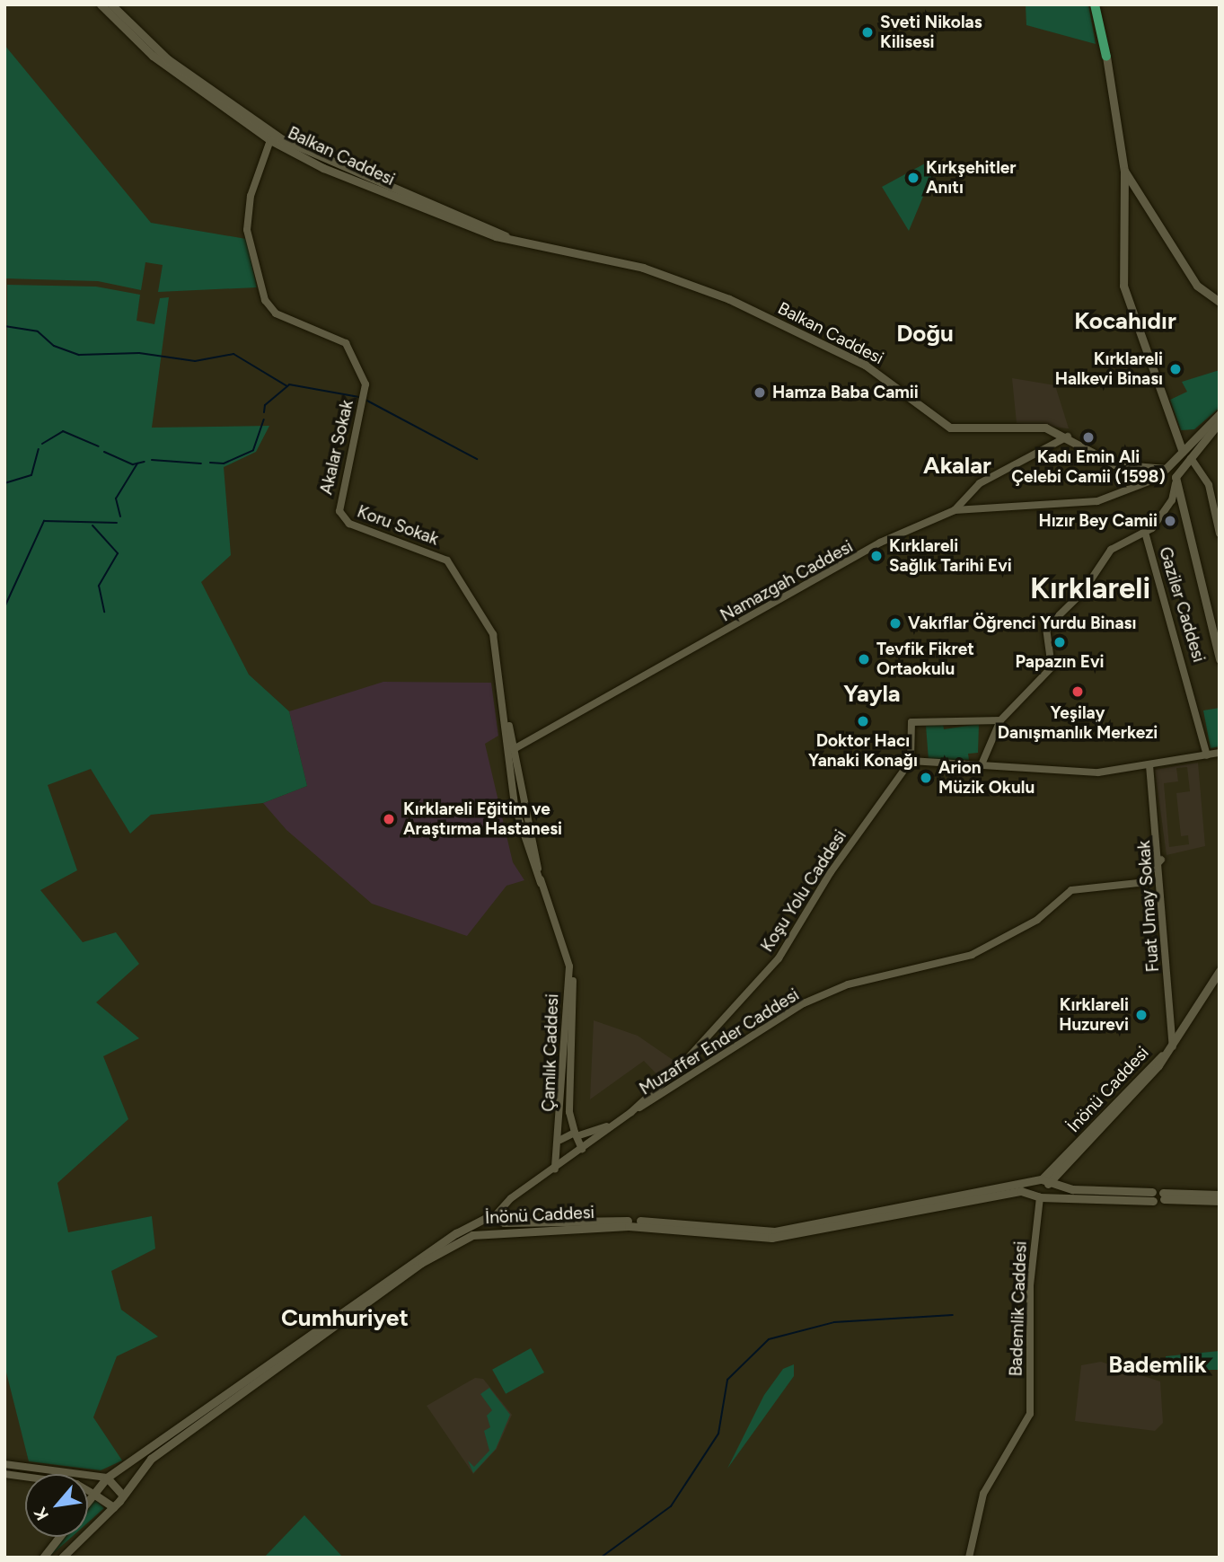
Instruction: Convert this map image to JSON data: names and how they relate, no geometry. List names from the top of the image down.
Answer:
{
  "streets": {
    "main road": ["Balkan Caddesi", "İnönü Caddesi"],
    "street": [
      "Akalar Sokak",
      "Koru Sokak",
      "Namazgah Caddesi",
      "Gaziler Caddesi",
      "Koşu Yolu Caddesi",
      "Fuat Umay Sokak",
      "Muzaffer Ender Caddesi",
      "Çamlık Caddesi",
      "Bademlik Caddesi"
    ]
  },
  "crossings": [
    ["Balkan Caddesi", "Akalar Sokak"],
    ["Balkan Caddesi", "Namazgah Caddesi"],
    ["Akalar Sokak", "Koru Sokak"],
    ["Koru Sokak", "Çamlık Caddesi"],
    ["Namazgah Caddesi", "Çamlık Caddesi"],
    ["Koşu Yolu Caddesi", "Muzaffer Ender Caddesi"],
    ["Koşu Yolu Caddesi", "Çamlık Caddesi"],
    ["Koşu Yolu Caddesi", "İnönü Caddesi"],
    ["Fuat Umay Sokak", "Muzaffer Ender Caddesi"],
    ["Fuat Umay Sokak", "İnönü Caddesi"],
    ["İnönü Caddesi", "Bademlik Caddesi"]
  ],
  "districts": [
    "Kocahıdır",
    "Doğu",
    "Akalar",
    "Kırklareli",
    "Yayla",
    "Cumhuriyet",
    "Bademlik"
  ],
  "places": [
    "Sveti Nikolas Kilisesi",
    "Kırkşehitler Anıtı",
    "Kırklareli Halkevi Binası",
    "Hamza Baba Camii",
    "Kadı Emin Ali Çelebi Camii (1598)",
    "Hızır Bey Camii",
    "Kırklareli Sağlık Tarihi Evi",
    "Vakıflar Öğrenci Yurdu Binası",
    "Papazın Evi",
    "Tevfik Fikret Ortaokulu",
    "Yeşilay Danışmanlık Merkezi",
    "Doktor Hacı Yanaki Konağı",
    "Arion Müzik Okulu",
    "Kırklareli Eğitim ve Araştırma Hastanesi",
    "Kırklareli Huzurevi"
  ],
  "north": "bottom left"
}
